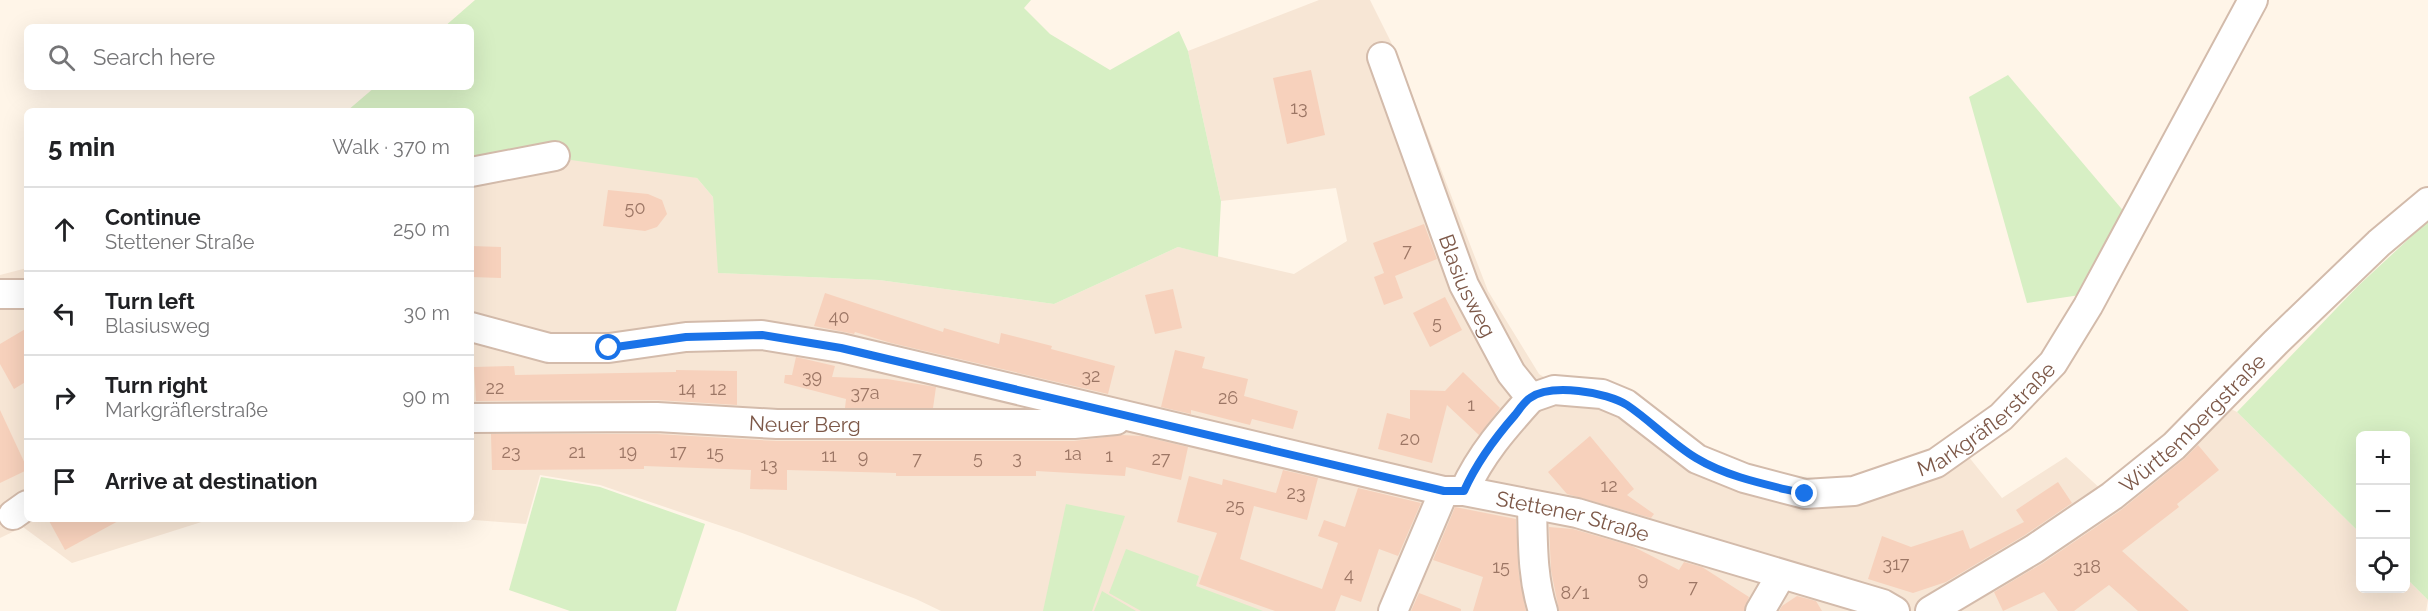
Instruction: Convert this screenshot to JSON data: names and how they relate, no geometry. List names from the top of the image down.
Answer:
{
  "streets": {
    "street": [
      "Blasiusweg",
      "Markgräflerstraße",
      "Württembergstraße",
      "Neuer Berg",
      "Stettener Straße"
    ]
  },
  "crossings": [
    ["Blasiusweg", "Markgräflerstraße"],
    ["Neuer Berg", "Stettener Straße"]
  ],
  "house_numbers": [
    "13",
    "50",
    "7",
    "40",
    "5",
    "32",
    "39",
    "22",
    "14",
    "12",
    "37a",
    "26",
    "1",
    "20",
    "23",
    "21",
    "19",
    "17",
    "15",
    "1a",
    "11",
    "1",
    "9",
    "5",
    "3",
    "7",
    "27",
    "13",
    "12",
    "23",
    "25",
    "317",
    "15",
    "318",
    "4",
    "9",
    "7",
    "8/1"
  ],
  "page": {
    "search": "Search here",
    "heading": ["5 min", "Walk · 370 m"],
    "list": [
      ["Continue", "Stettener Straße", "250 m"],
      ["Turn left", "Blasiusweg", "30 m"],
      ["Turn right", "Markgräflerstraße", "90 m"],
      "Arrive at destination"
    ],
    "map_buttons": ["+", "−"]
  }
}
